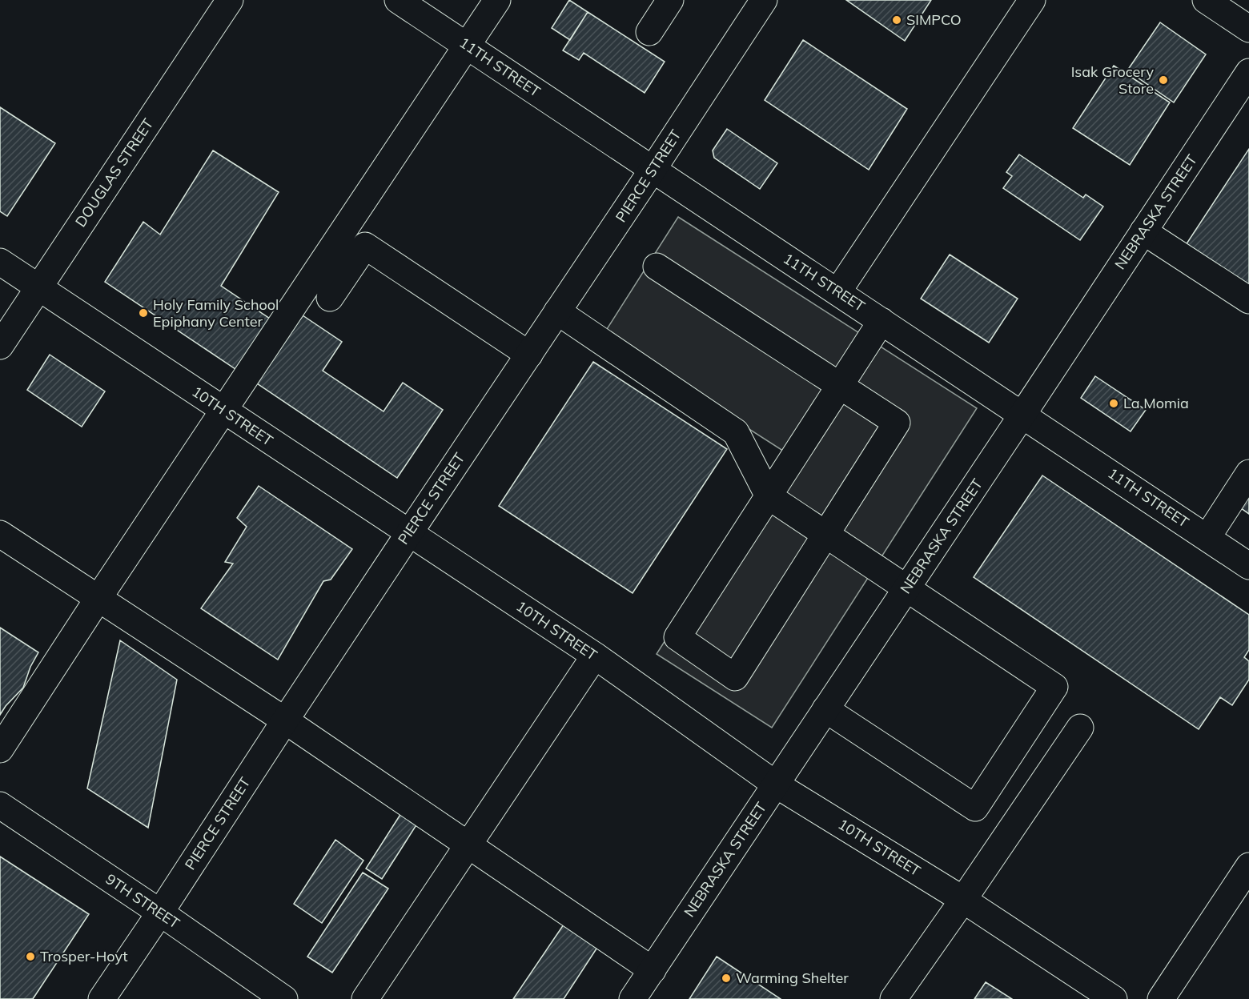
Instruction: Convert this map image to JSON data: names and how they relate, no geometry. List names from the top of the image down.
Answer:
{
  "streets": {
    "street": [
      "11TH STREET",
      "DOUGLAS STREET",
      "PIERCE STREET",
      "NEBRASKA STREET",
      "10TH STREET",
      "9TH STREET"
    ]
  },
  "crossings": [
    ["11TH STREET", "PIERCE STREET"],
    ["11TH STREET", "NEBRASKA STREET"],
    ["DOUGLAS STREET", "10TH STREET"],
    ["PIERCE STREET", "10TH STREET"],
    ["PIERCE STREET", "9TH STREET"],
    ["NEBRASKA STREET", "10TH STREET"]
  ],
  "places": [
    "SIMPCO",
    "Isak Grocery Store",
    "Holy Family School Epiphany Center",
    "La Momia",
    "Trosper-Hoyt",
    "Warming Shelter"
  ]
}
